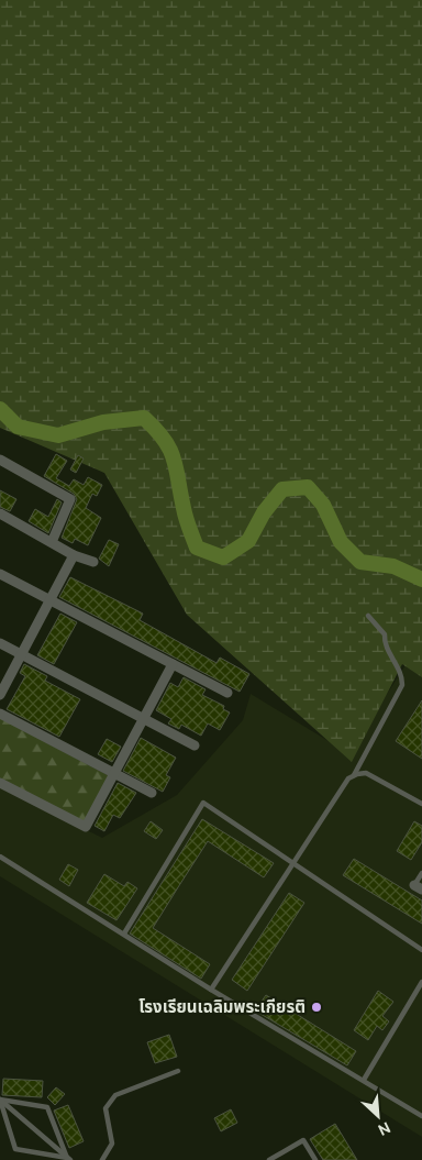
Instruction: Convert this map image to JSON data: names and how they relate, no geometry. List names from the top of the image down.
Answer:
{
  "places": ["โรงเรียนเฉลิมพระเกียรติ"],
  "north": "bottom right"
}
